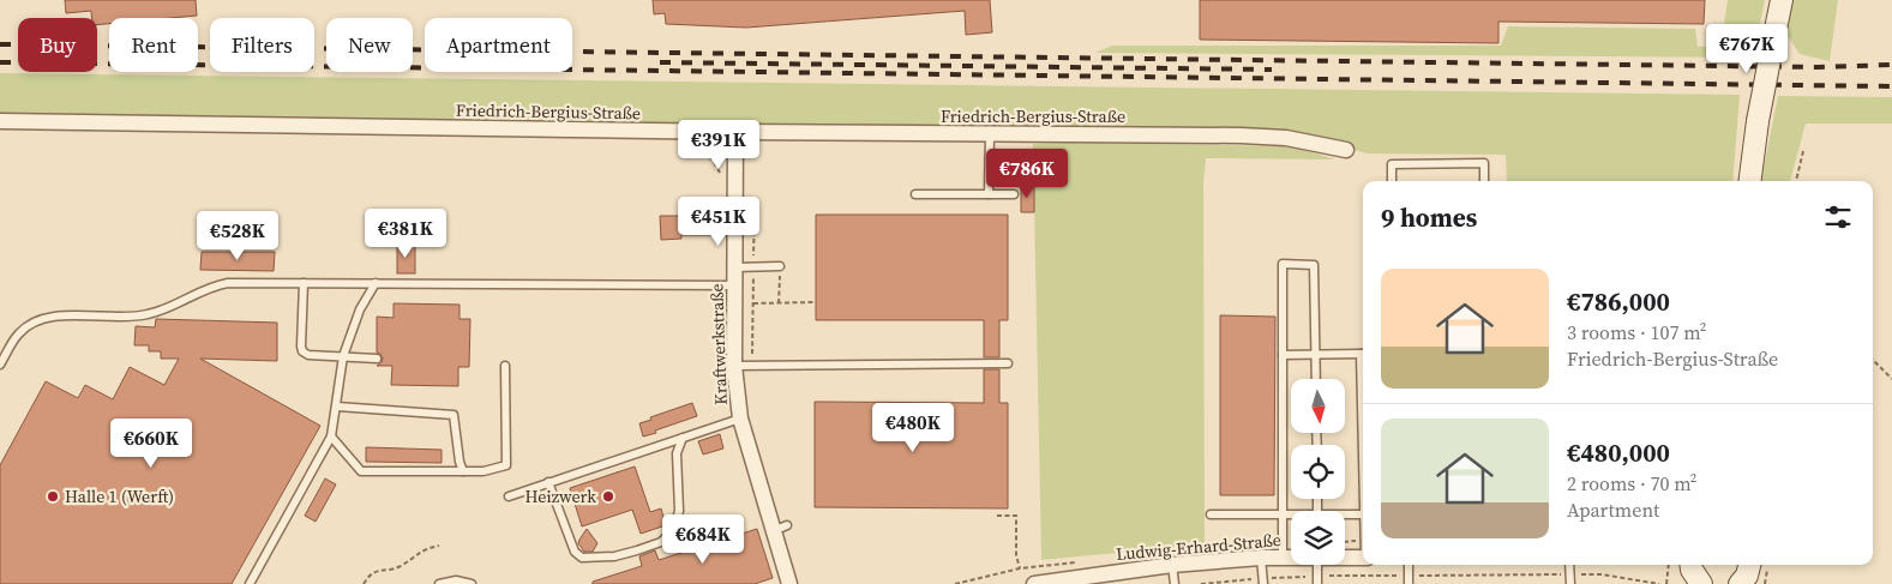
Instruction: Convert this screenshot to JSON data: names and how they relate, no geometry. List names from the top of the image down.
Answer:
{
  "streets": {
    "street": ["Friedrich-Bergius-Straße", "Kraftwerkstraße", "Ludwig-Erhard-Straße"]
  },
  "crossings": [
    ["Friedrich-Bergius-Straße", "Kraftwerkstraße"]
  ],
  "places": ["Halle 1 (Werft)", "Heizwerk"],
  "north": "bottom",
  "page": {
    "chip": [
      "Buy",
      "Rent",
      "Filters",
      "New",
      "Apartment"
    ],
    "price": [
      "€767K",
      "€391K",
      "€786K",
      "€451K",
      "€381K",
      "€528K",
      "€480K",
      "€660K",
      "€684K"
    ],
    "heading": "9 homes",
    "list": [
      {
        "name": "€786,000",
        "note": "3 rooms · 107 m² · Friedrich-Bergius-Straße"
      },
      {
        "name": "€480,000",
        "note": "2 rooms · 70 m² · Apartment"
      }
    ]
  }
}
